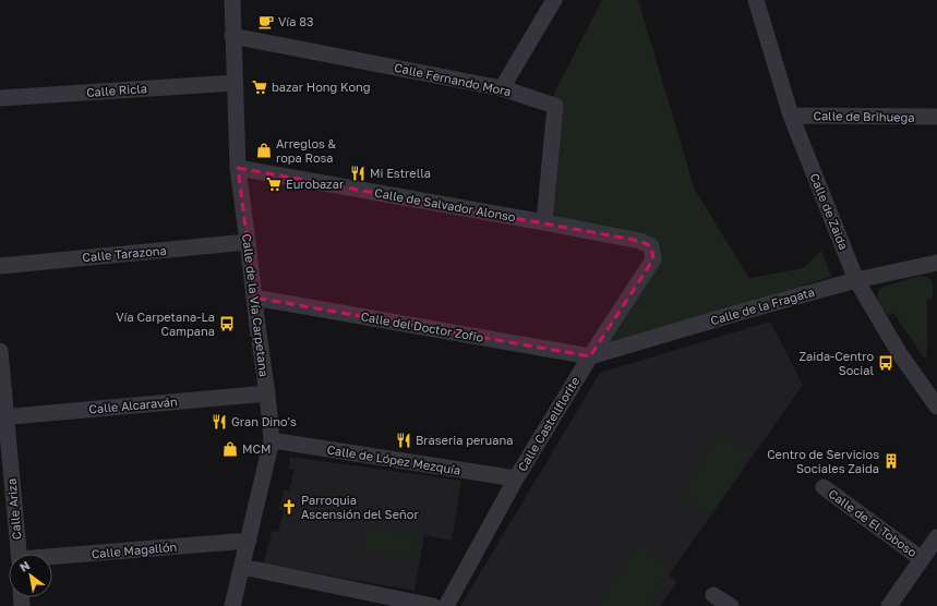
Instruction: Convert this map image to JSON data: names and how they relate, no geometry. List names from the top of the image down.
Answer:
{
  "streets": {
    "street": [
      "Calle Fernando Mora",
      "Calle Ricla",
      "Calle de Brihuega",
      "Calle de Salvador Alonso",
      "Calle de Zaida",
      "Calle Tarazona",
      "Calle de la Vía Carpetana",
      "Calle de la Fragata",
      "Calle del Doctor Zofio",
      "Calle Alcaraván",
      "Calle Castellflorite",
      "Calle de López Mezquía",
      "Calle Ariza",
      "Calle de El Toboso",
      "Calle Magallón"
    ]
  },
  "crossings": [
    ["Calle Fernando Mora", "Calle de Salvador Alonso"],
    ["Calle Fernando Mora", "Calle de la Vía Carpetana"],
    ["Calle Ricla", "Calle de la Vía Carpetana"],
    ["Calle de Brihuega", "Calle de Zaida"],
    ["Calle de Salvador Alonso", "Calle de la Vía Carpetana"],
    ["Calle de Salvador Alonso", "Calle Castellflorite"],
    ["Calle de Zaida", "Calle de la Fragata"],
    ["Calle Tarazona", "Calle de la Vía Carpetana"],
    ["Calle de la Vía Carpetana", "Calle del Doctor Zofio"],
    ["Calle de la Vía Carpetana", "Calle Alcaraván"],
    ["Calle de la Vía Carpetana", "Calle de López Mezquía"],
    ["Calle de la Vía Carpetana", "Calle Magallón"],
    ["Calle de la Fragata", "Calle del Doctor Zofio"],
    ["Calle de la Fragata", "Calle Castellflorite"],
    ["Calle del Doctor Zofio", "Calle Castellflorite"],
    ["Calle Alcaraván", "Calle Ariza"],
    ["Calle Castellflorite", "Calle de López Mezquía"]
  ],
  "places": {
    "cafe": ["Vía 83"],
    "supermarket": ["bazar Hong Kong", "Eurobazar"],
    "shop": ["Arreglos & ropa Rosa", "MCM"],
    "restaurant": ["Mi Estrella", "Gran Dino's", "Braseria peruana"],
    "bus stop": ["Vía Carpetana-La Campana", "Zaida-Centro Social"],
    "building": ["Centro de Servicios Sociales Zaida"],
    "church": ["Parroquia Ascensión del Señor"]
  },
  "north": "top left"
}
